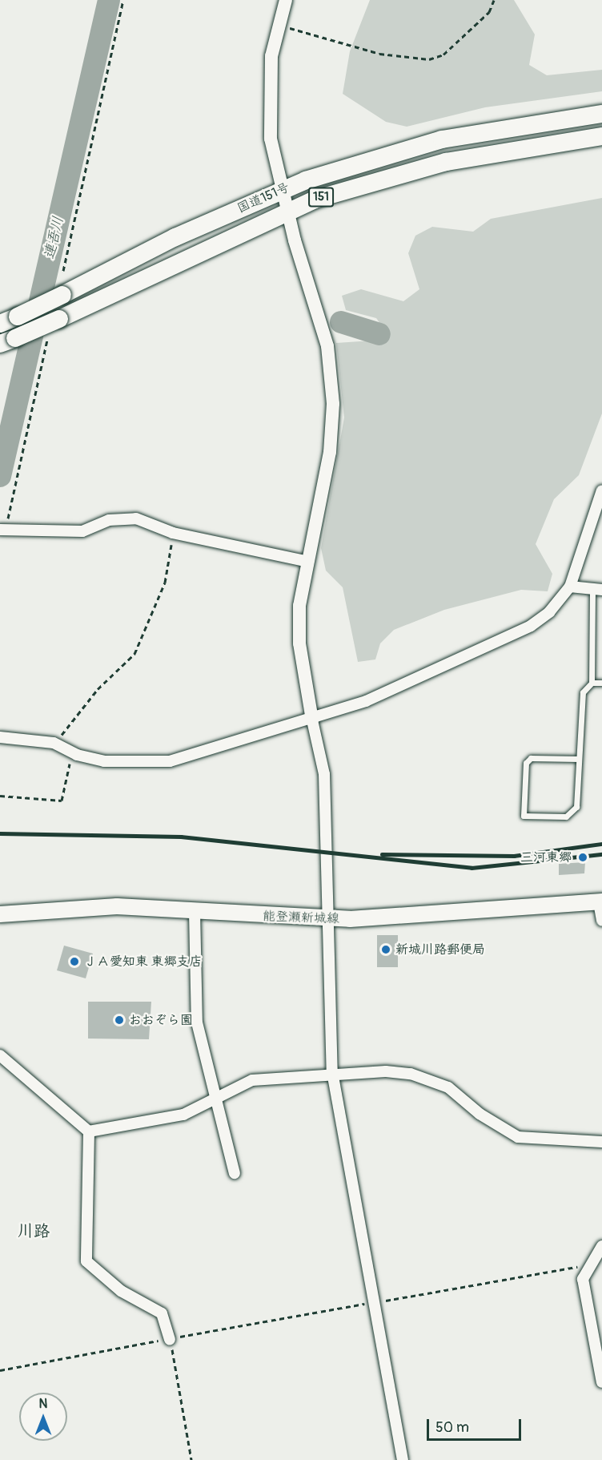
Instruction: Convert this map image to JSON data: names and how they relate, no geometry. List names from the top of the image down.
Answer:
{
  "streets": {
    "highway": ["151", "国道151号"],
    "main road": ["能登瀬新城線"]
  },
  "districts": ["川路"],
  "water": ["連吾川"],
  "places": [
    "三河東郷",
    "新城川路郵便局",
    "ＪＡ愛知東 東郷支店",
    "おおぞら園"
  ],
  "scale_bar": "50 m",
  "north": "top"
}
